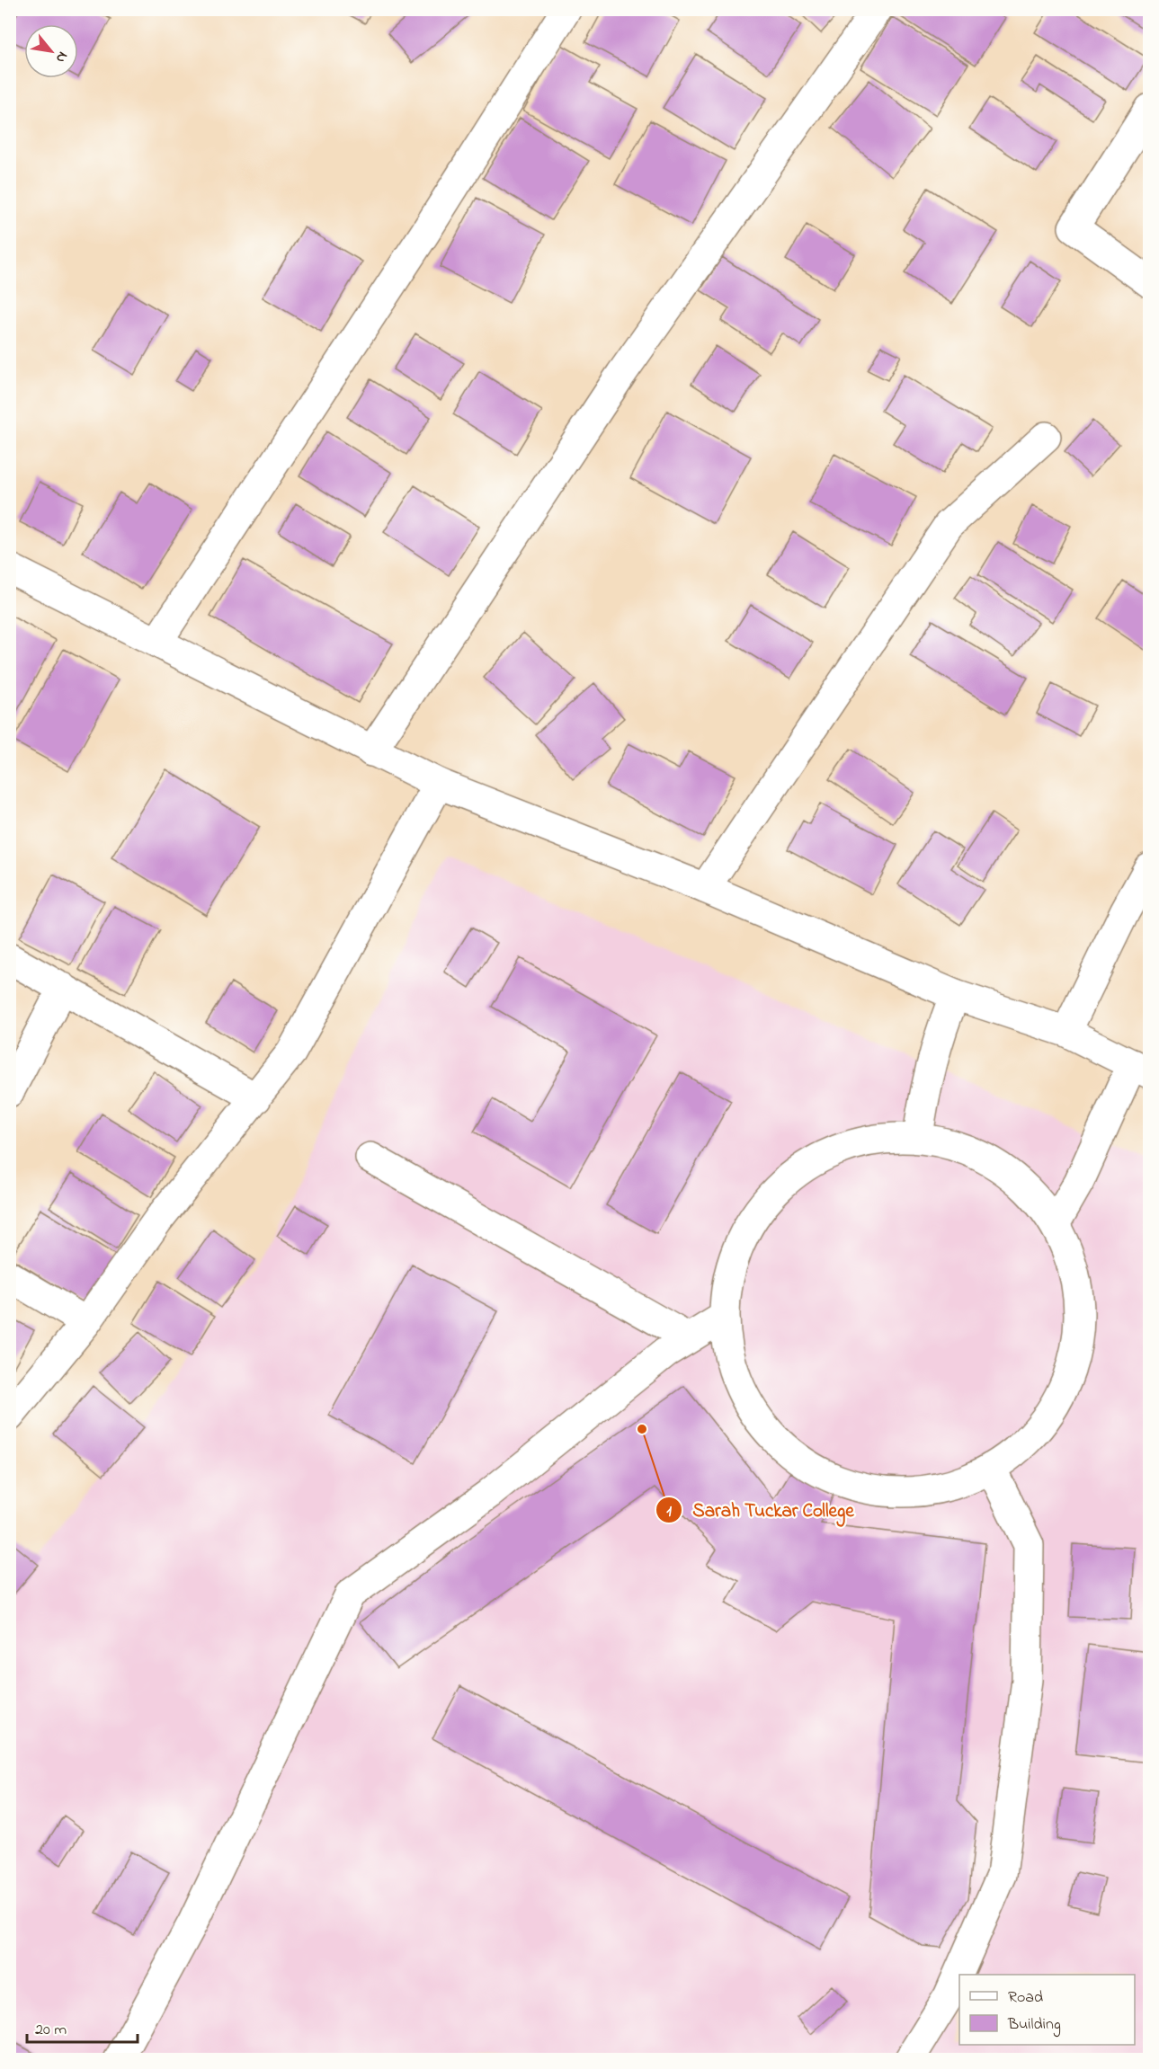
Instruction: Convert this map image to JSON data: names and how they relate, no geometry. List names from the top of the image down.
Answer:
{
  "places": ["Sarah Tuckar College"],
  "legend": ["Road", "Building"],
  "scale_bar": "20 m",
  "north": "bottom right"
}
